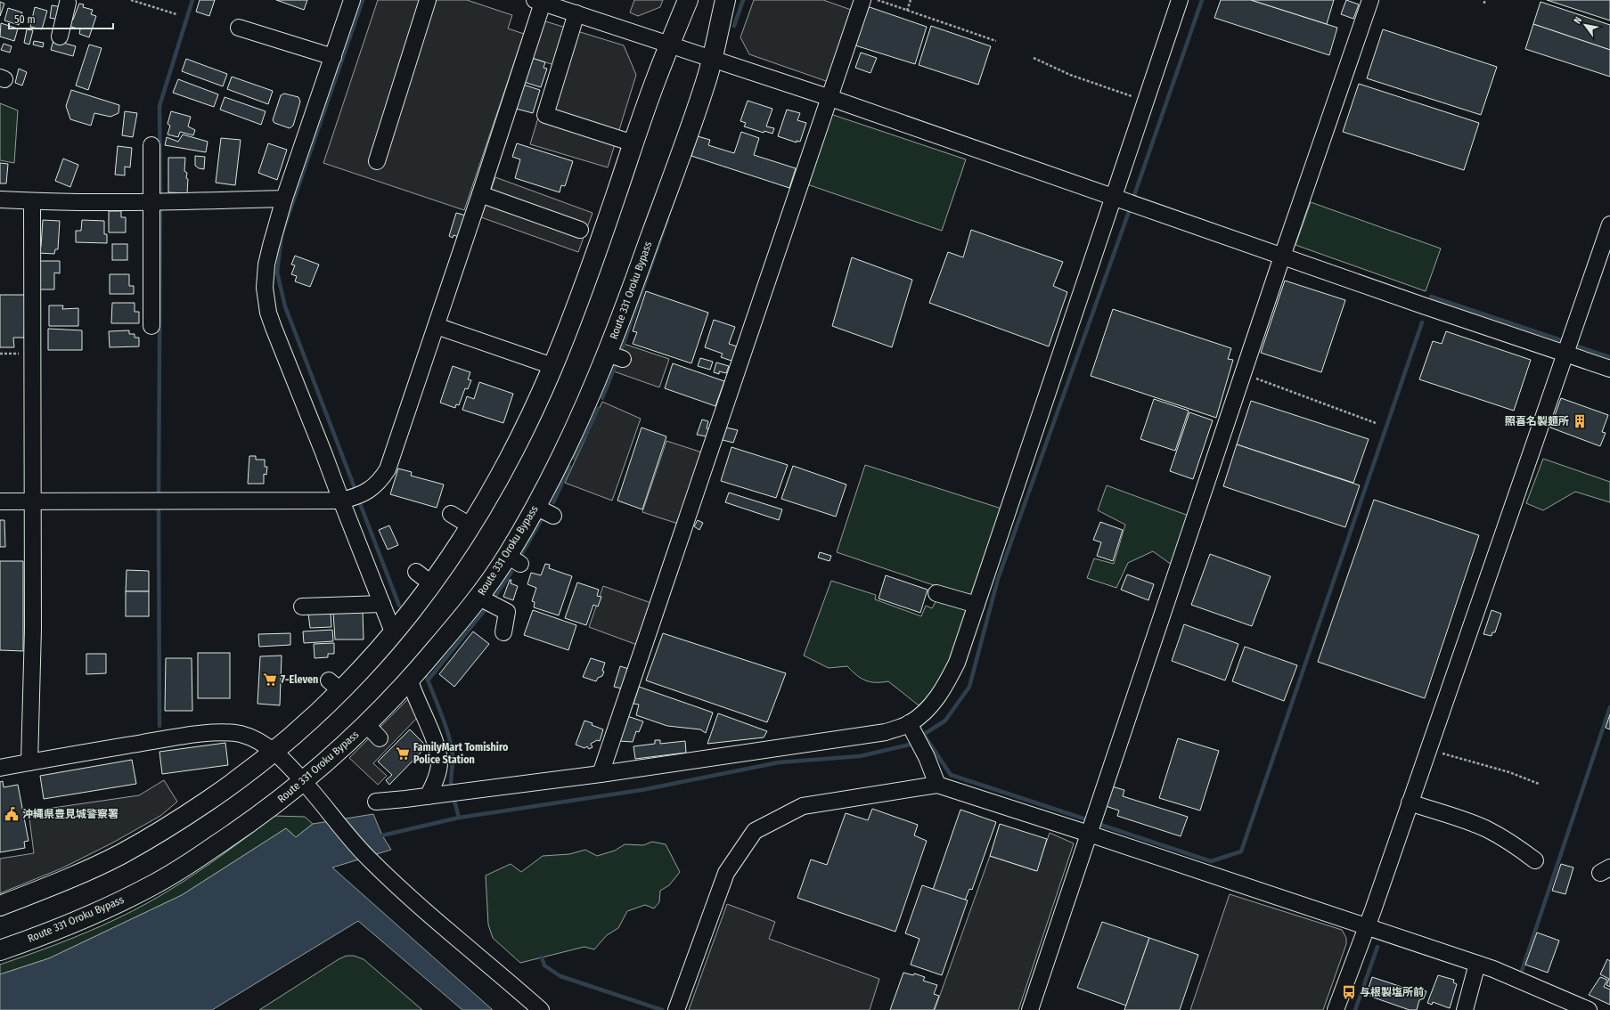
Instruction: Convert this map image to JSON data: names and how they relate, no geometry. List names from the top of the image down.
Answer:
{
  "streets": {
    "highway": ["Route 331 Oroku Bypass"]
  },
  "places": {
    "building": ["照喜名製麺所"],
    "supermarket": ["7-Eleven", "FamilyMart Tomishiro Police Station"],
    "public building": ["沖縄県豊見城警察署"],
    "bus stop": ["与根製塩所前"]
  },
  "scale_bar": "50 m",
  "north": "top left"
}
